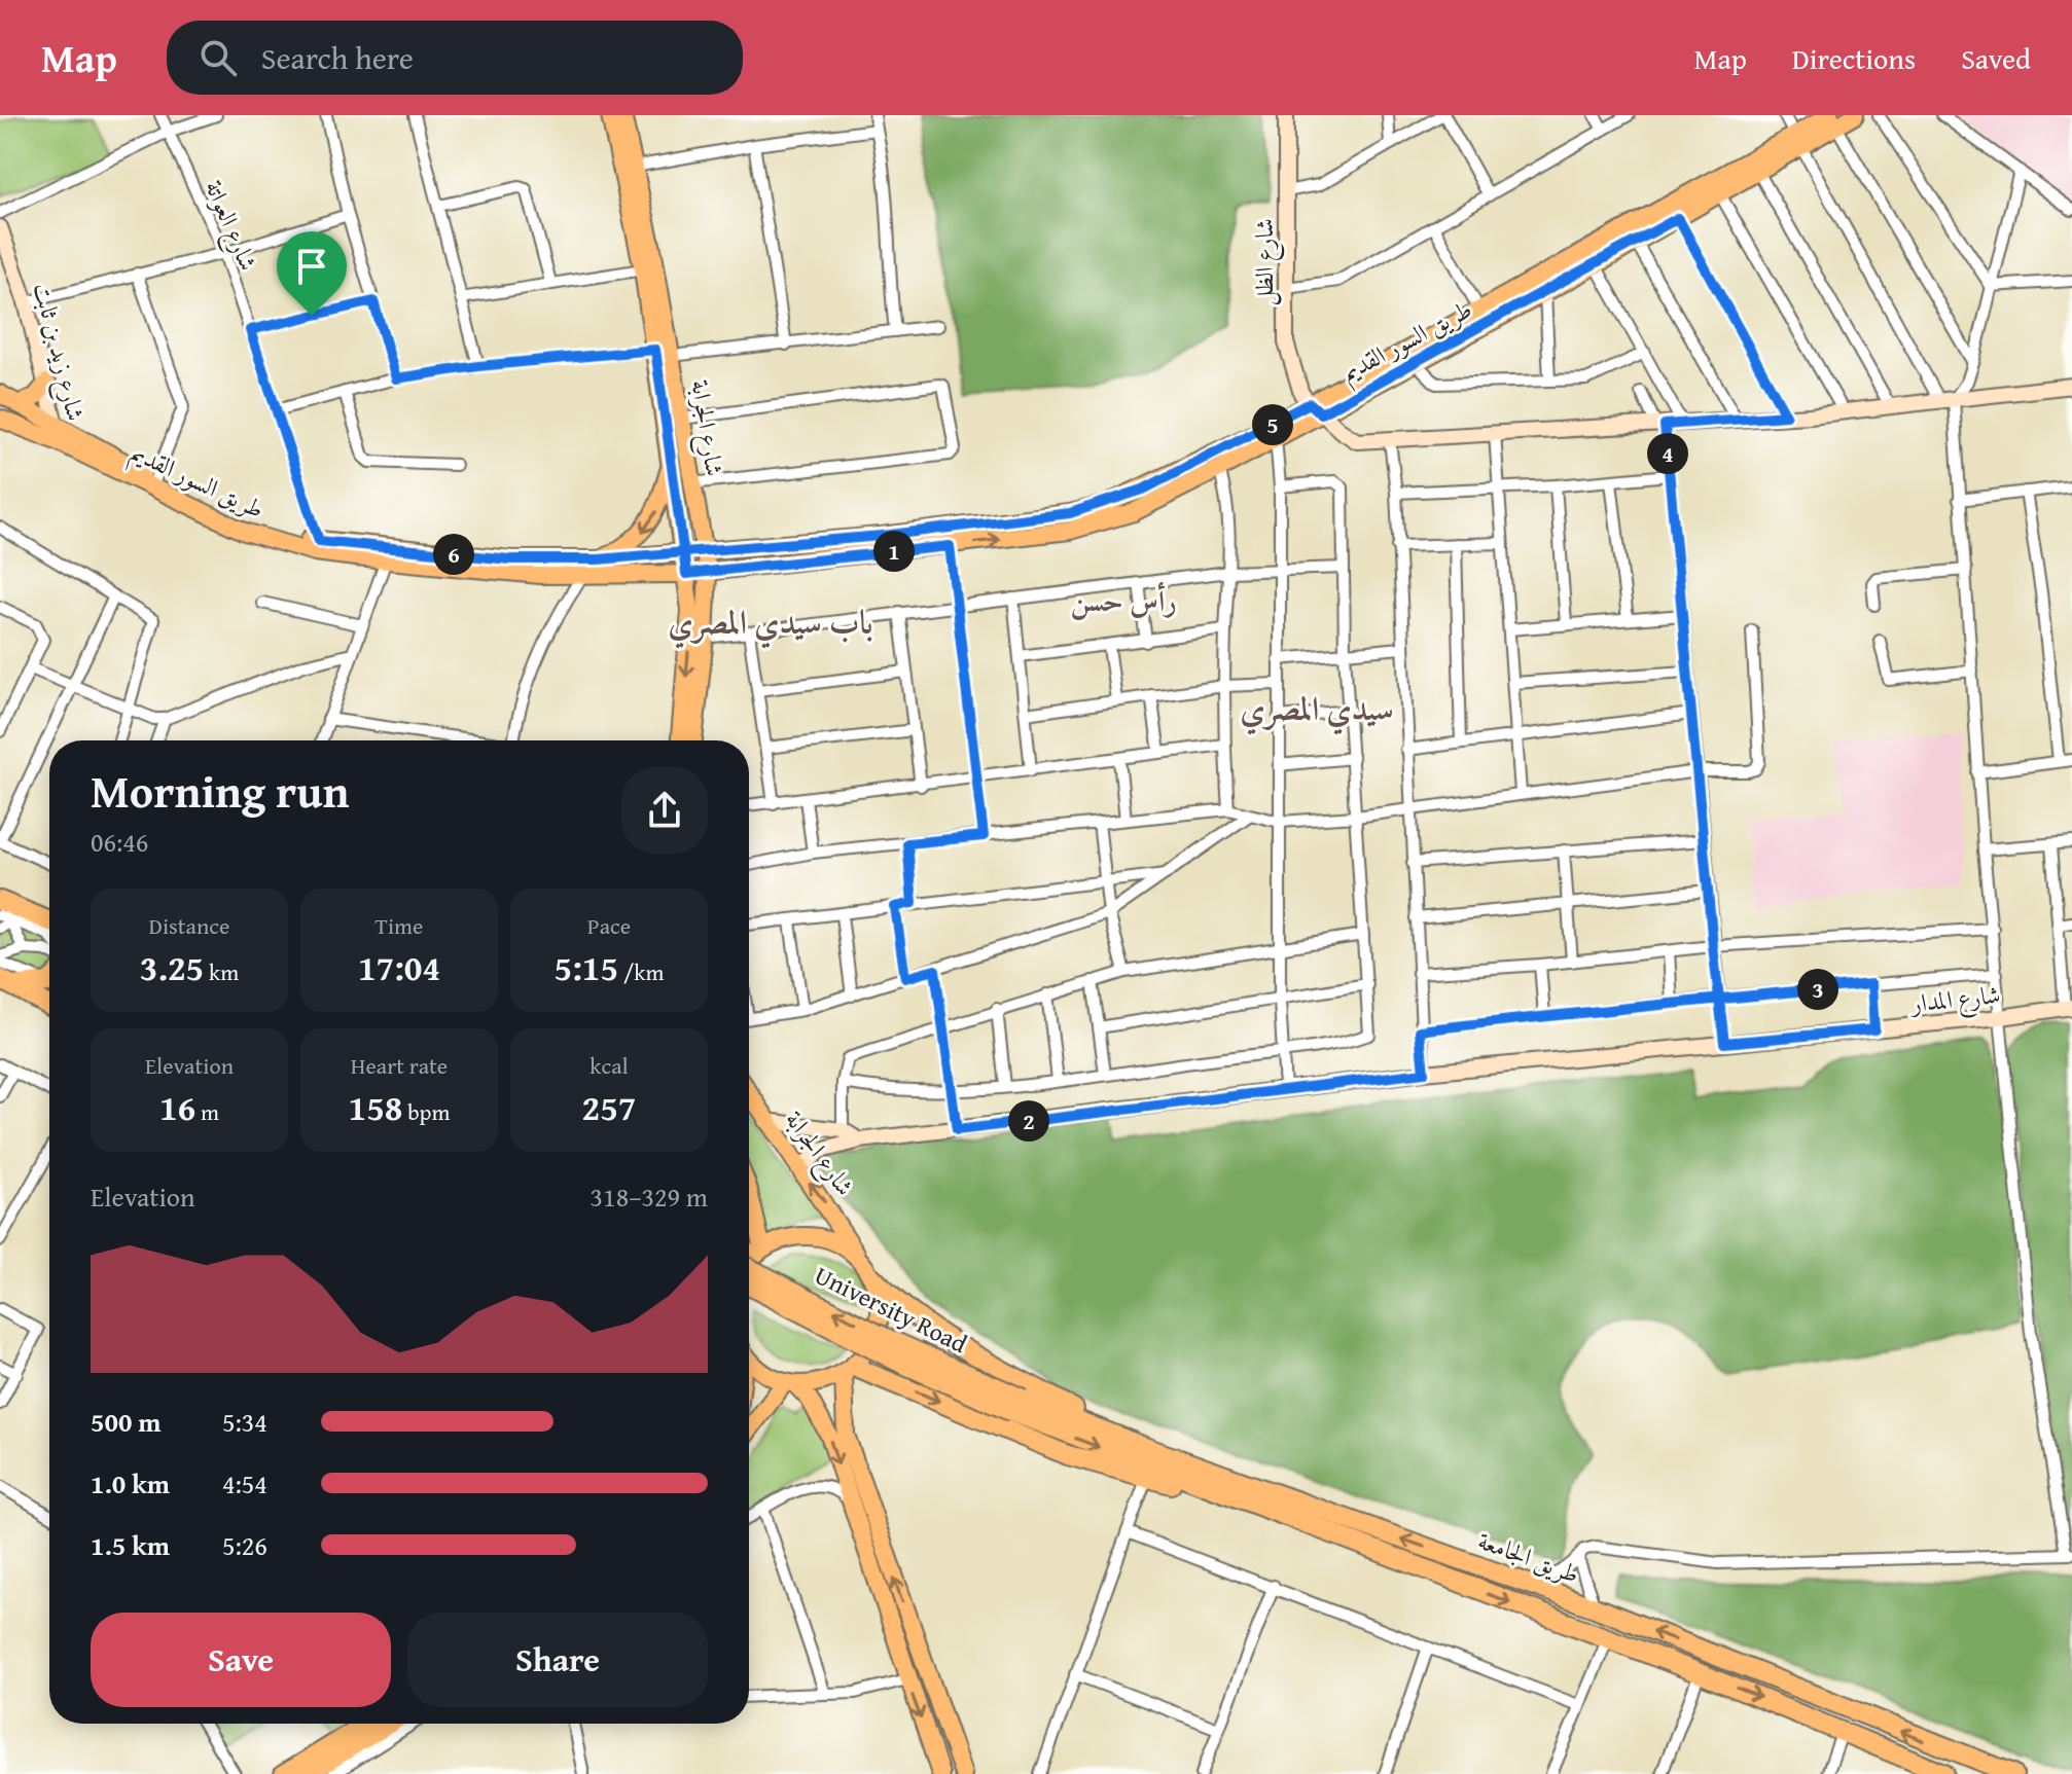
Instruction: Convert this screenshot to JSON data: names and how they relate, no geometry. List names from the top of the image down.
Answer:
{
  "streets": {
    "highway": ["University Road", "طريق الجامعة"],
    "main road": ["طريق السور القديم", "شارع الجرابة"],
    "street": [
      "شارع العواتة",
      "شارع الظل",
      "شارع زيد بن ثابت",
      "شارع المدار"
    ]
  },
  "crossings": [
    ["شارع العواتة", "طريق السور القديم"],
    ["شارع الظل", "طريق السور القديم"],
    ["طريق السور القديم", "شارع زيد بن ثابت"],
    ["طريق السور القديم", "شارع الجرابة"],
    ["شارع الجرابة", "شارع المدار"],
    ["University Road", "طريق الجامعة"]
  ],
  "districts": ["رأس حسن", "باب سيدي المصري", "سيدي المصري"],
  "page": {
    "header": "Map",
    "search": "Search here",
    "nav": ["Map", "Directions", "Saved"],
    "pins": [
      "5",
      "4",
      "1",
      "6",
      "3",
      "2"
    ],
    "heading": ["Morning run", "06:46"],
    "stats": [
      ["Distance", "3.25 km"],
      ["Time", "17:04"],
      ["Pace", "5:15 /km"],
      ["Elevation", "16 m"],
      ["Heart rate", "158 bpm"],
      ["kcal", "257"]
    ],
    "chart": ["Elevation", "318–329 m"],
    "list": [
      {
        "name": "500 m",
        "note": "5:34"
      },
      {
        "name": "1.0 km",
        "note": "4:54"
      },
      {
        "name": "1.5 km",
        "note": "5:26"
      }
    ],
    "buttons": ["Save", "Share"]
  }
}
